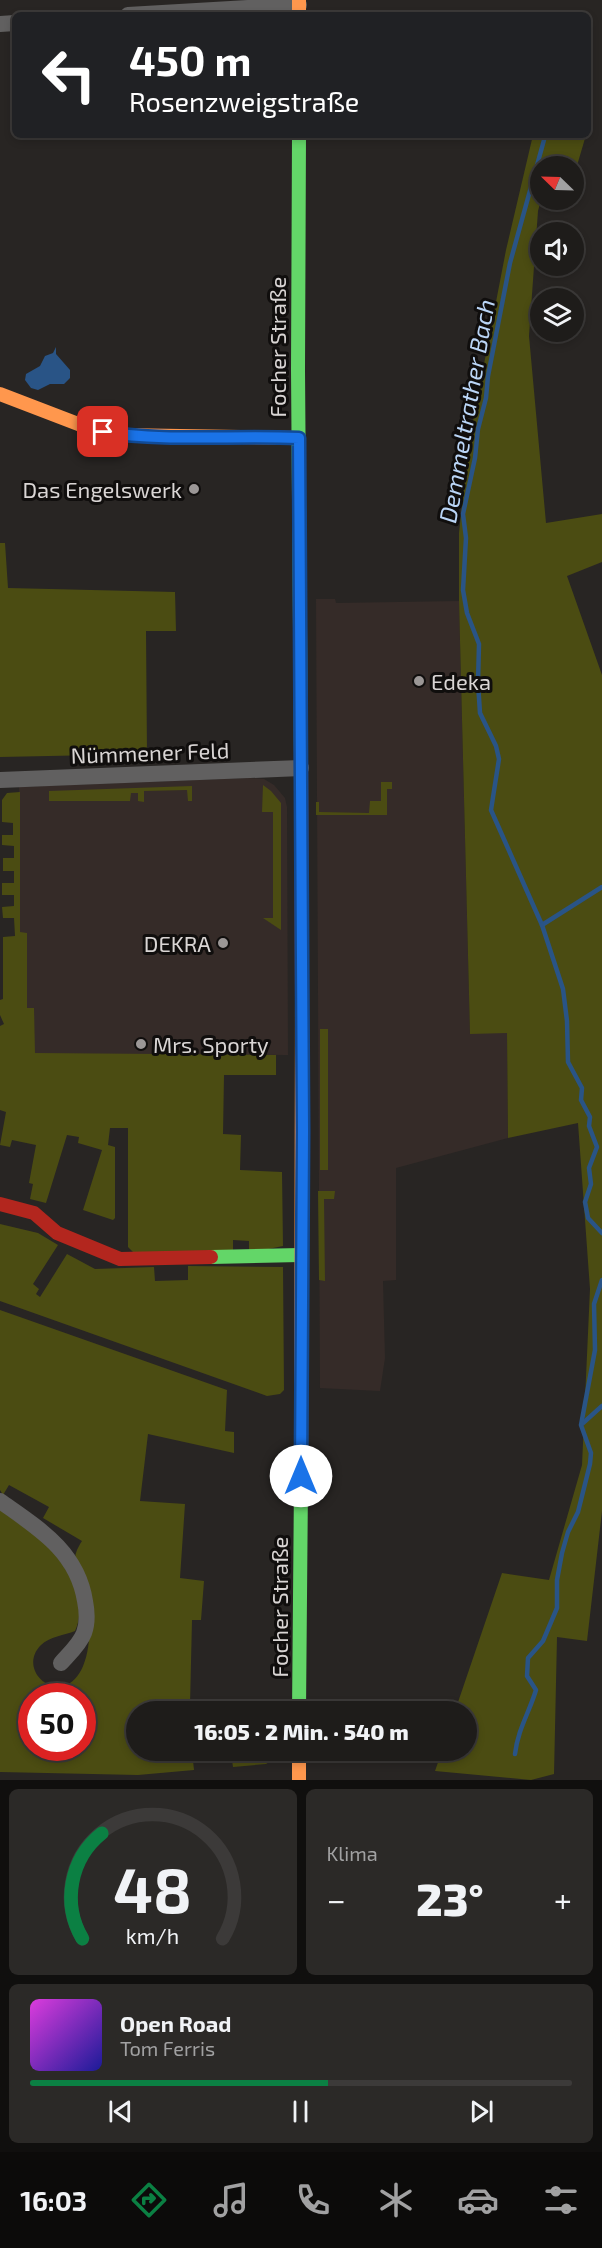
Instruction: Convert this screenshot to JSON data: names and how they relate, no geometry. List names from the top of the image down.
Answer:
{
  "streets": {
    "main road": ["Focher Straße"],
    "street": ["Nümmener Feld"]
  },
  "crossings": [
    ["Focher Straße", "Nümmener Feld"]
  ],
  "water": ["Demmeltrather Bach"],
  "places": [
    "Das Engelswerk",
    "Edeka",
    "DEKRA",
    "Mrs. Sporty"
  ],
  "north": "top left",
  "page": {
    "turn": ["450 m", "Rosenzweigstraße"],
    "limit": "50",
    "trip": "16:05 · 2 Min. · 540 m",
    "tile": "Klima",
    "heat": ["−", "23°", "+"],
    "song": ["Open Road", "Tom Ferris"],
    "tabs": "16:03",
    "gauge": ["48", "km/h"]
  }
}
